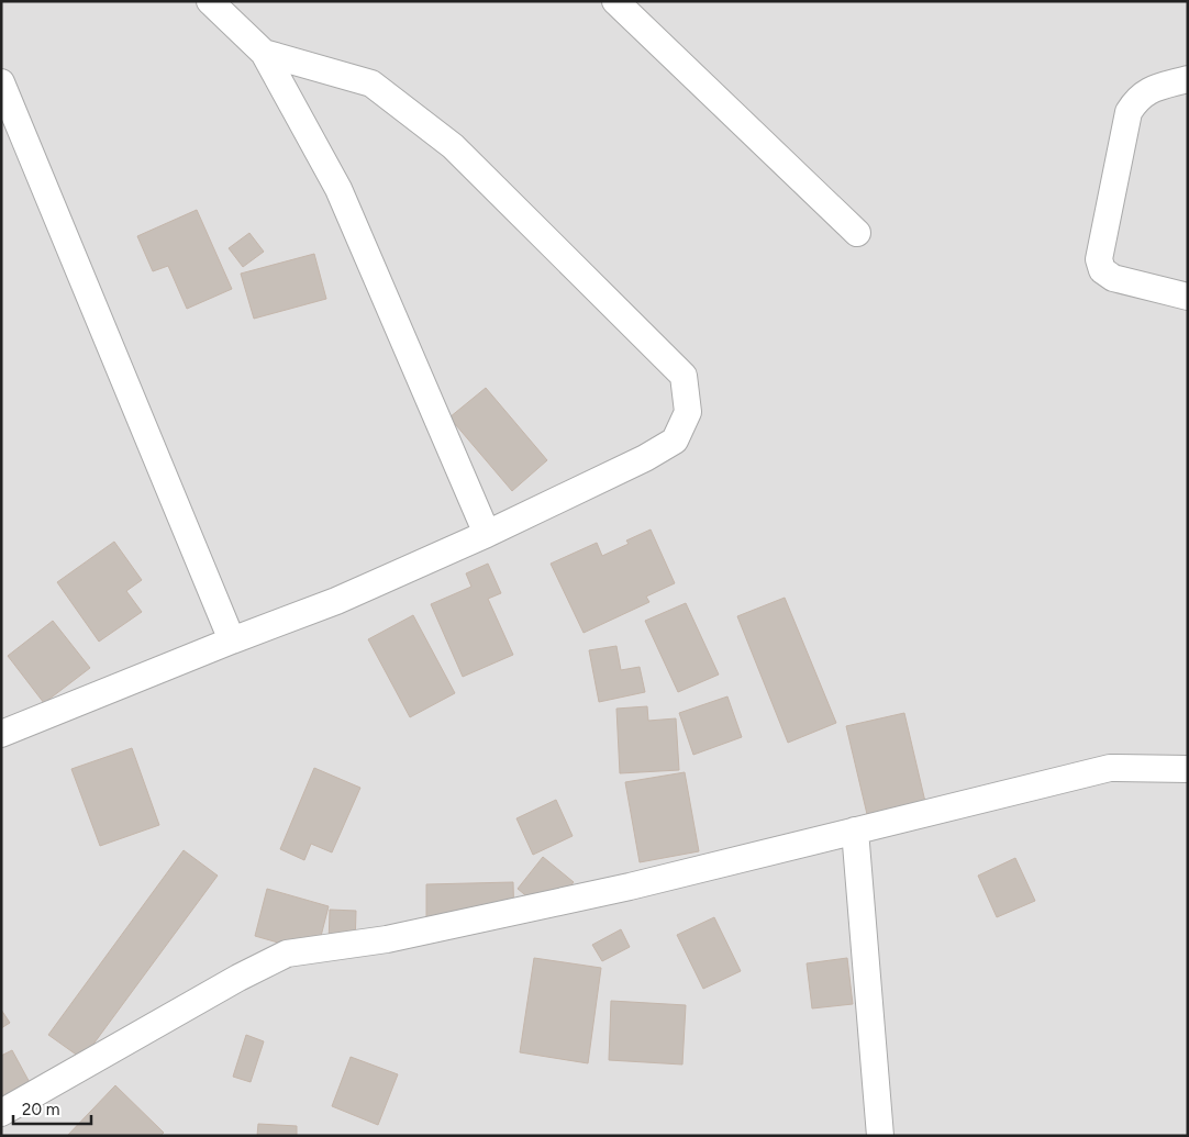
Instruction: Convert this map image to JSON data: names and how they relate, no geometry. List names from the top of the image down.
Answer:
{
  "scale_bar": "20 m"
}
